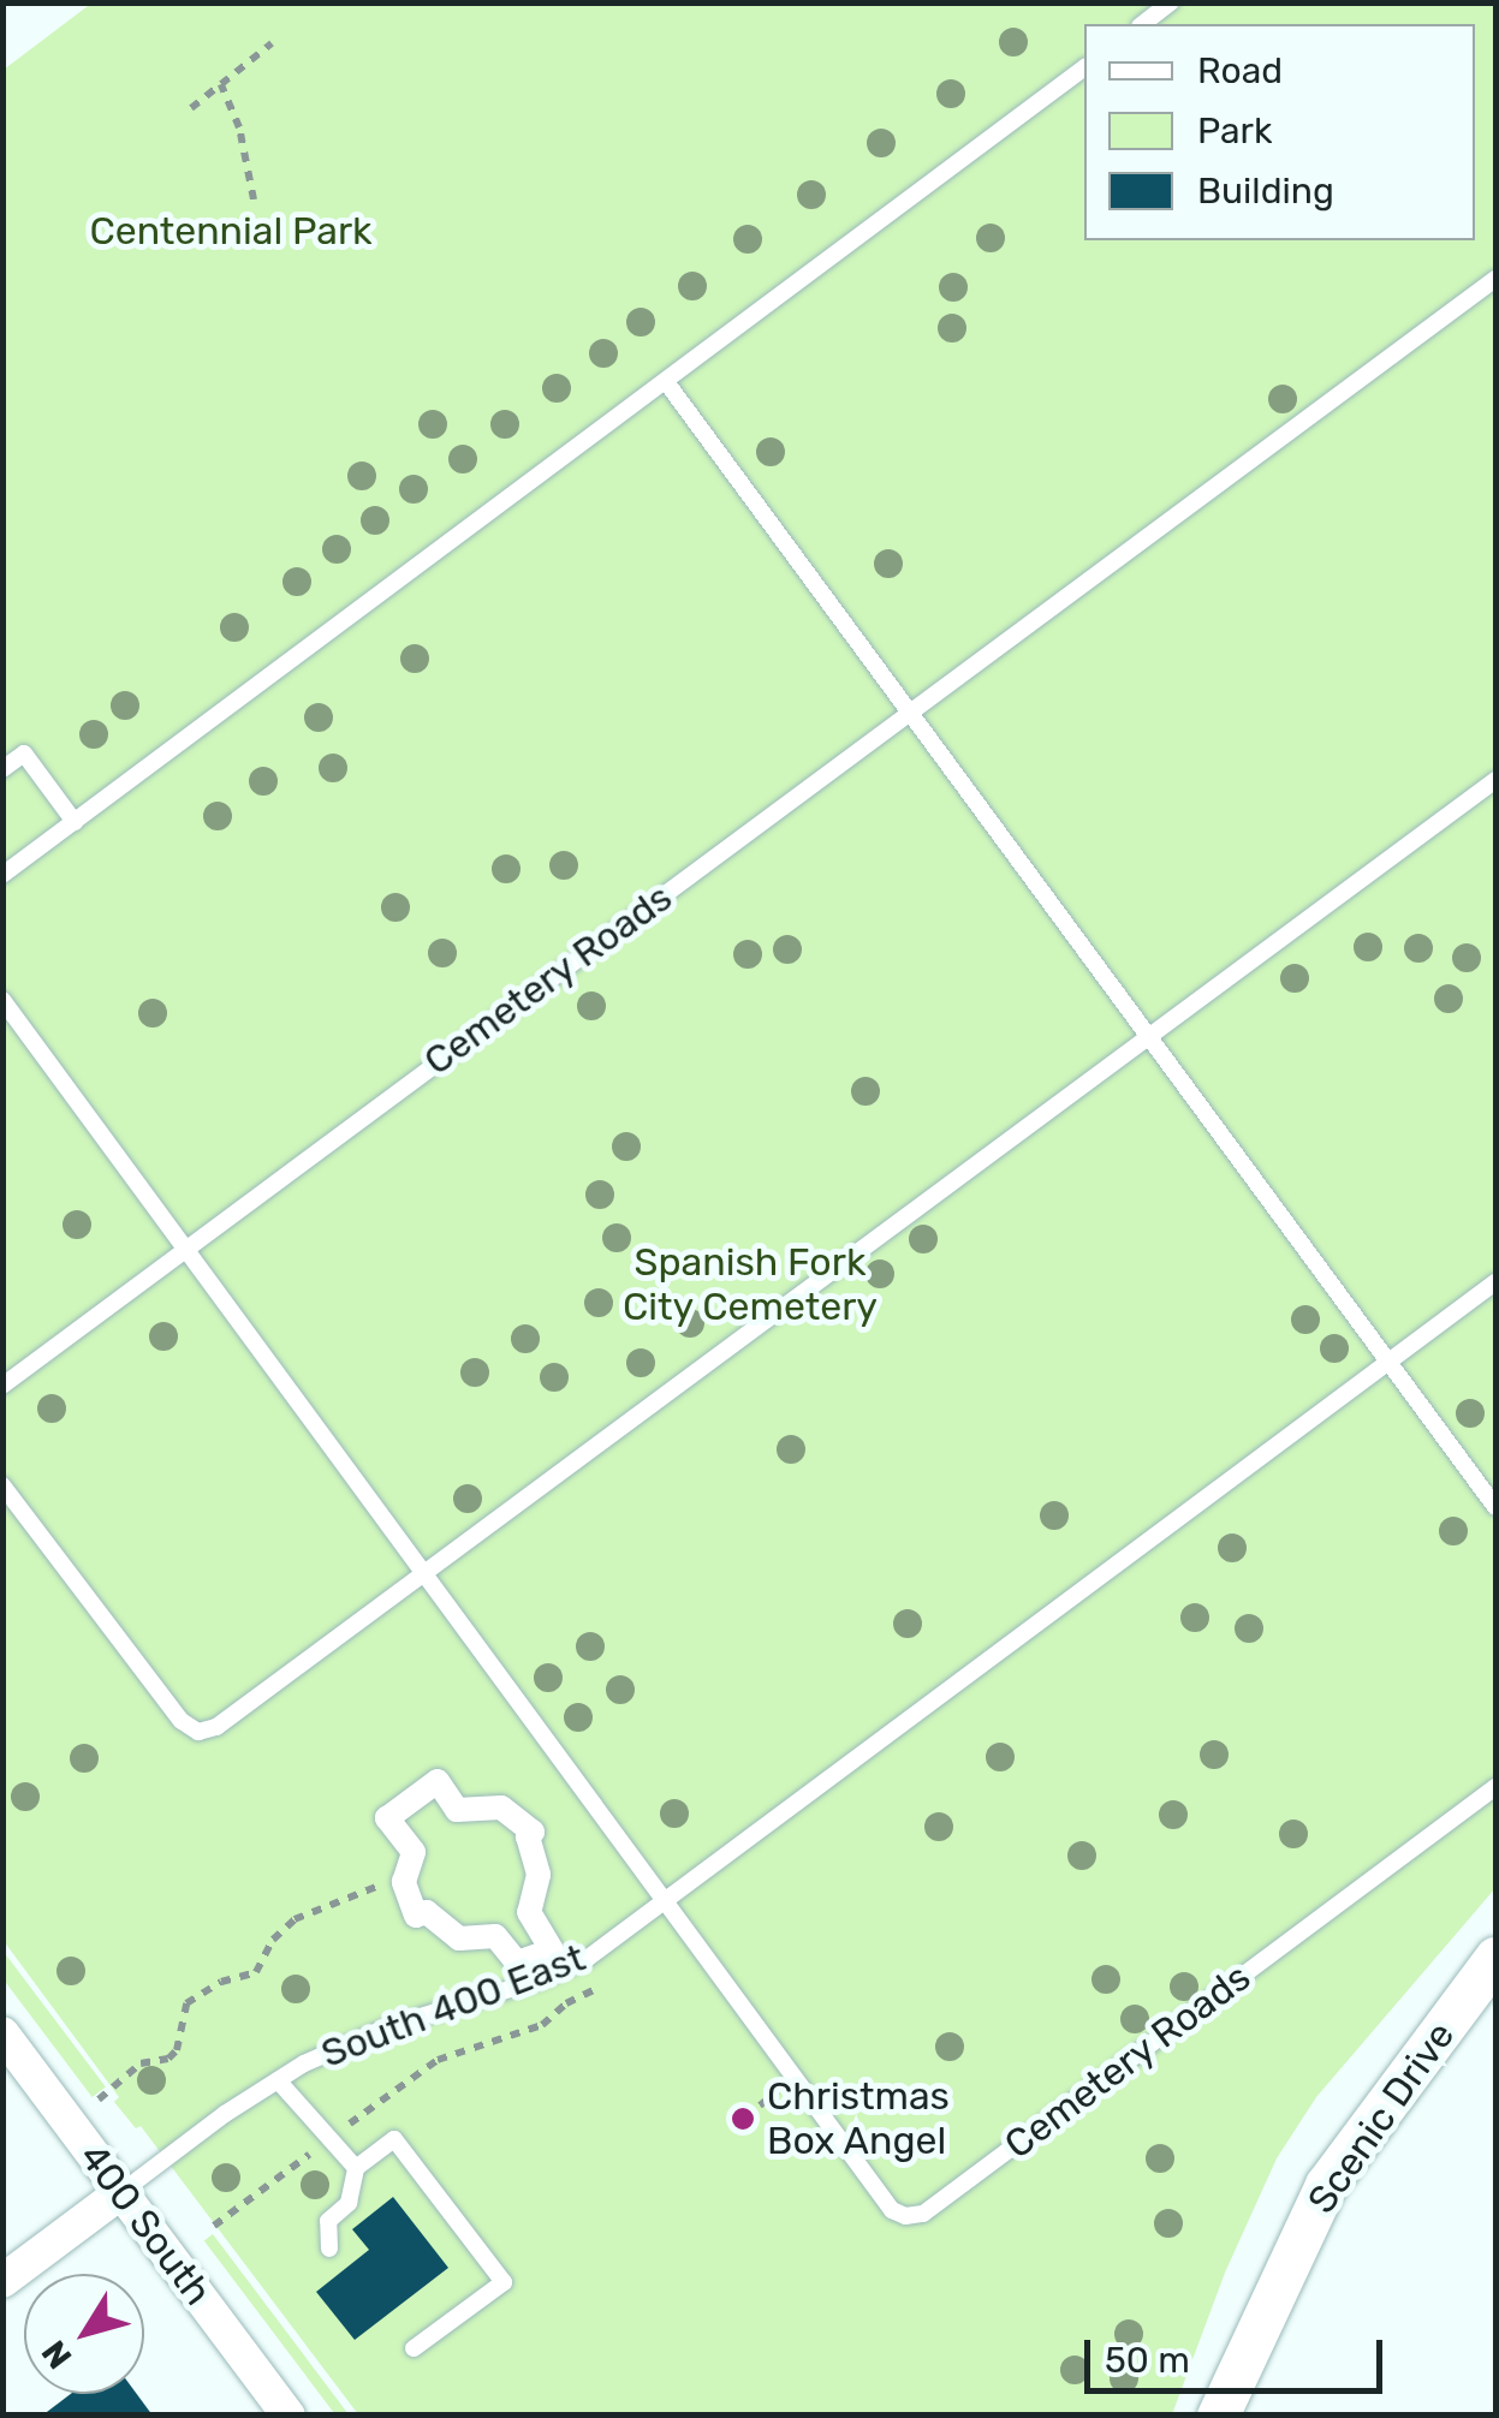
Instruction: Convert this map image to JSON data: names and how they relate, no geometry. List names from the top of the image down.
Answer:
{
  "streets": {
    "street": ["Scenic Drive", "400 South"],
    "lane": ["Cemetery Roads", "South 400 East"]
  },
  "crossings": [
    ["Cemetery Roads", "South 400 East"],
    ["South 400 East", "400 South"]
  ],
  "parks": ["Centennial Park", "Spanish Fork City Cemetery"],
  "places": ["Christmas Box Angel"],
  "legend": ["Road", "Park", "Building"],
  "scale_bar": "50 m",
  "north": "bottom left"
}
